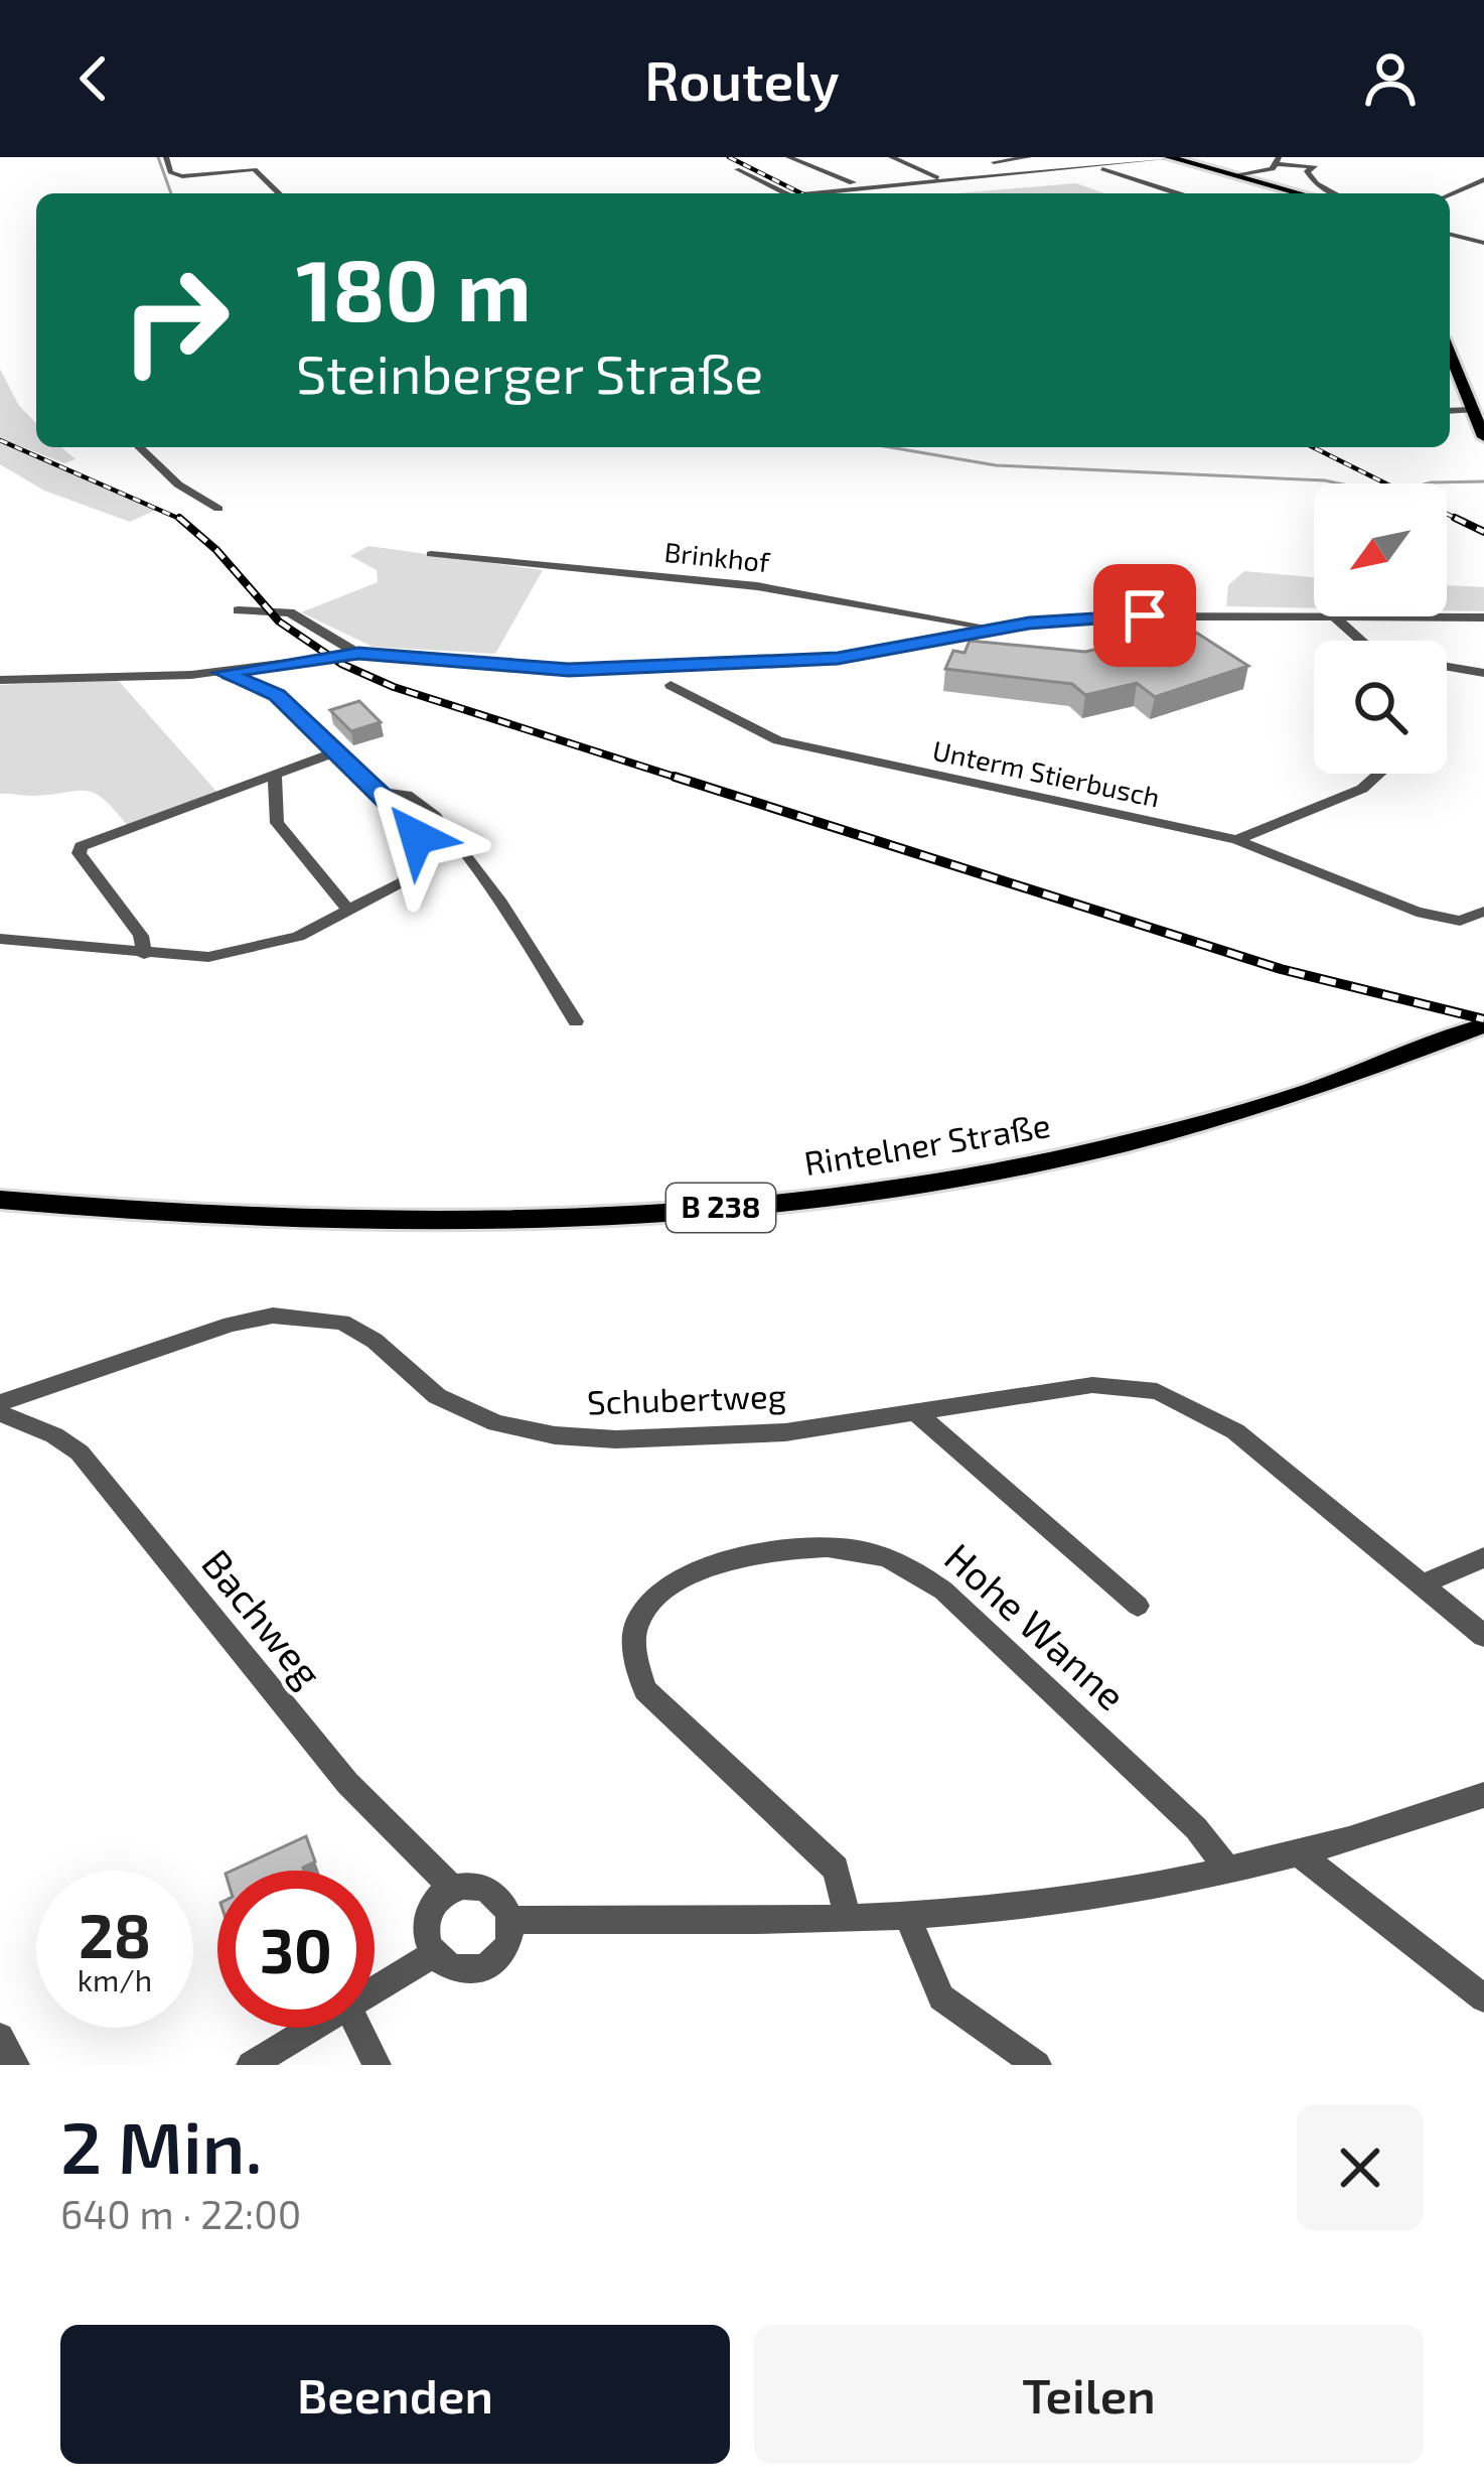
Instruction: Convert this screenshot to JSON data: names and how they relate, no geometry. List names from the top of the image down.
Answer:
{
  "streets": {
    "main road": ["Rintelner Straße", "B 238"],
    "street": [
      "Brinkhof",
      "Unterm Stierbusch",
      "Schubertweg",
      "Bachweg",
      "Hohe Wanne"
    ]
  },
  "north": "bottom left",
  "page": {
    "header": "Routely",
    "turn": ["180 m", "Steinberger Straße"],
    "speed": "28 km/h",
    "limit": "30",
    "heading": ["2 Min.", "640 m · 22:00"],
    "buttons": ["Beenden", "Teilen"]
  }
}
